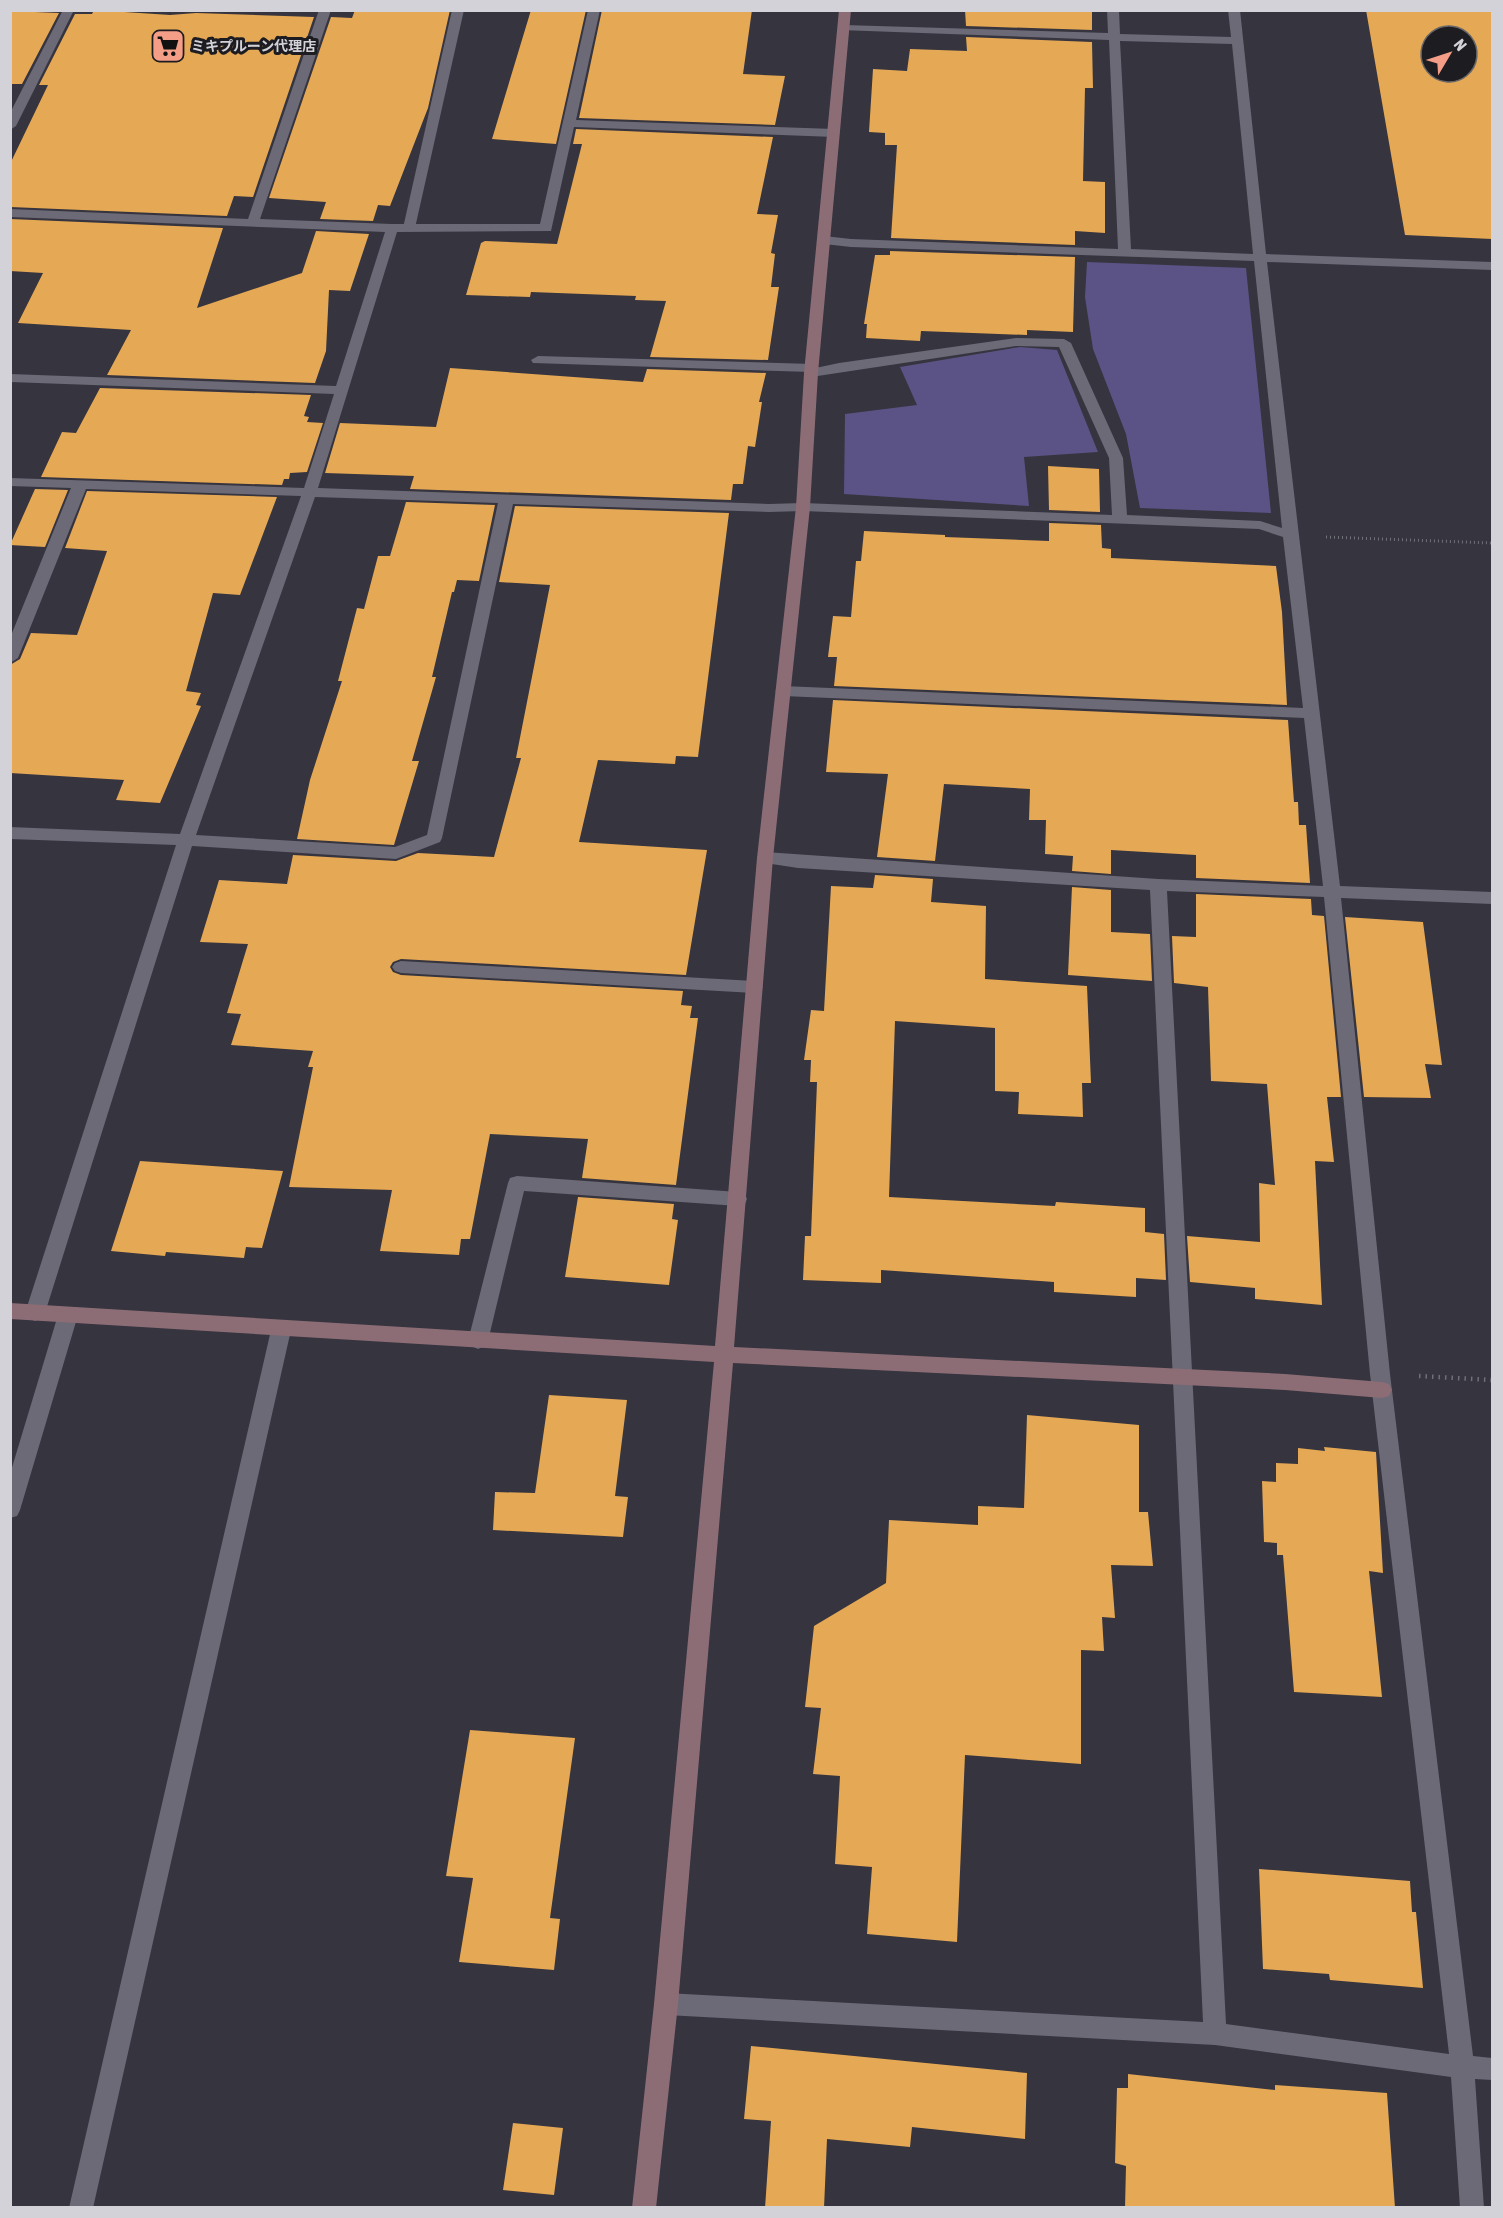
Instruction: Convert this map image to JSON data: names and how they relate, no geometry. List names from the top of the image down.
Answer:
{
  "places": {
    "supermarket": ["ミキプルーン代理店"]
  },
  "north": "top right"
}
